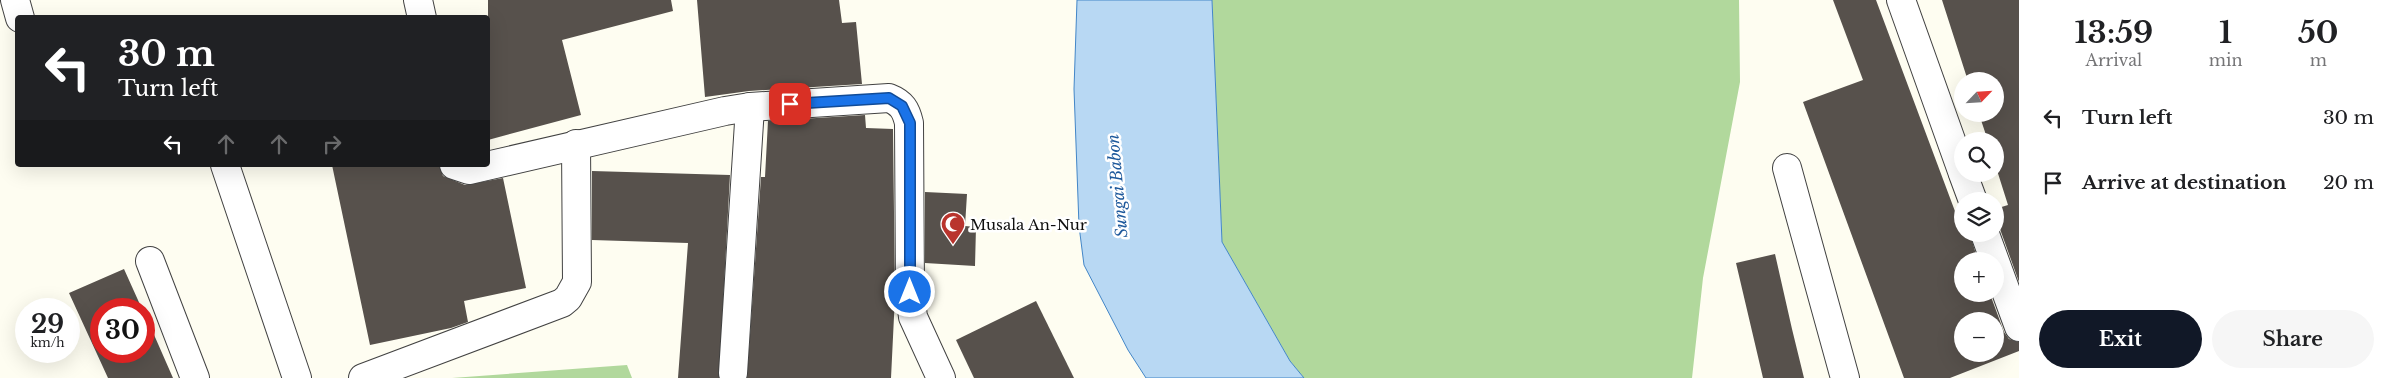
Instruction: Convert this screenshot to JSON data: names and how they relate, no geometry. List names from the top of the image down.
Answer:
{
  "water": ["Sungai Babon"],
  "places": {
    "mosque": ["Musala An-Nur"]
  },
  "north": "top right",
  "page": {
    "eta": [
      "13:59",
      "Arrival",
      "1",
      "min",
      "50",
      "m"
    ],
    "turn": ["30 m", "Turn left"],
    "map_buttons": ["+", "−"],
    "list": [
      {
        "name": "Turn left",
        "value": "30 m"
      },
      {
        "name": "Arrive at destination",
        "value": "20 m"
      }
    ],
    "speed": "29 km/h",
    "limit": "30",
    "buttons": ["Exit", "Share"]
  }
}
